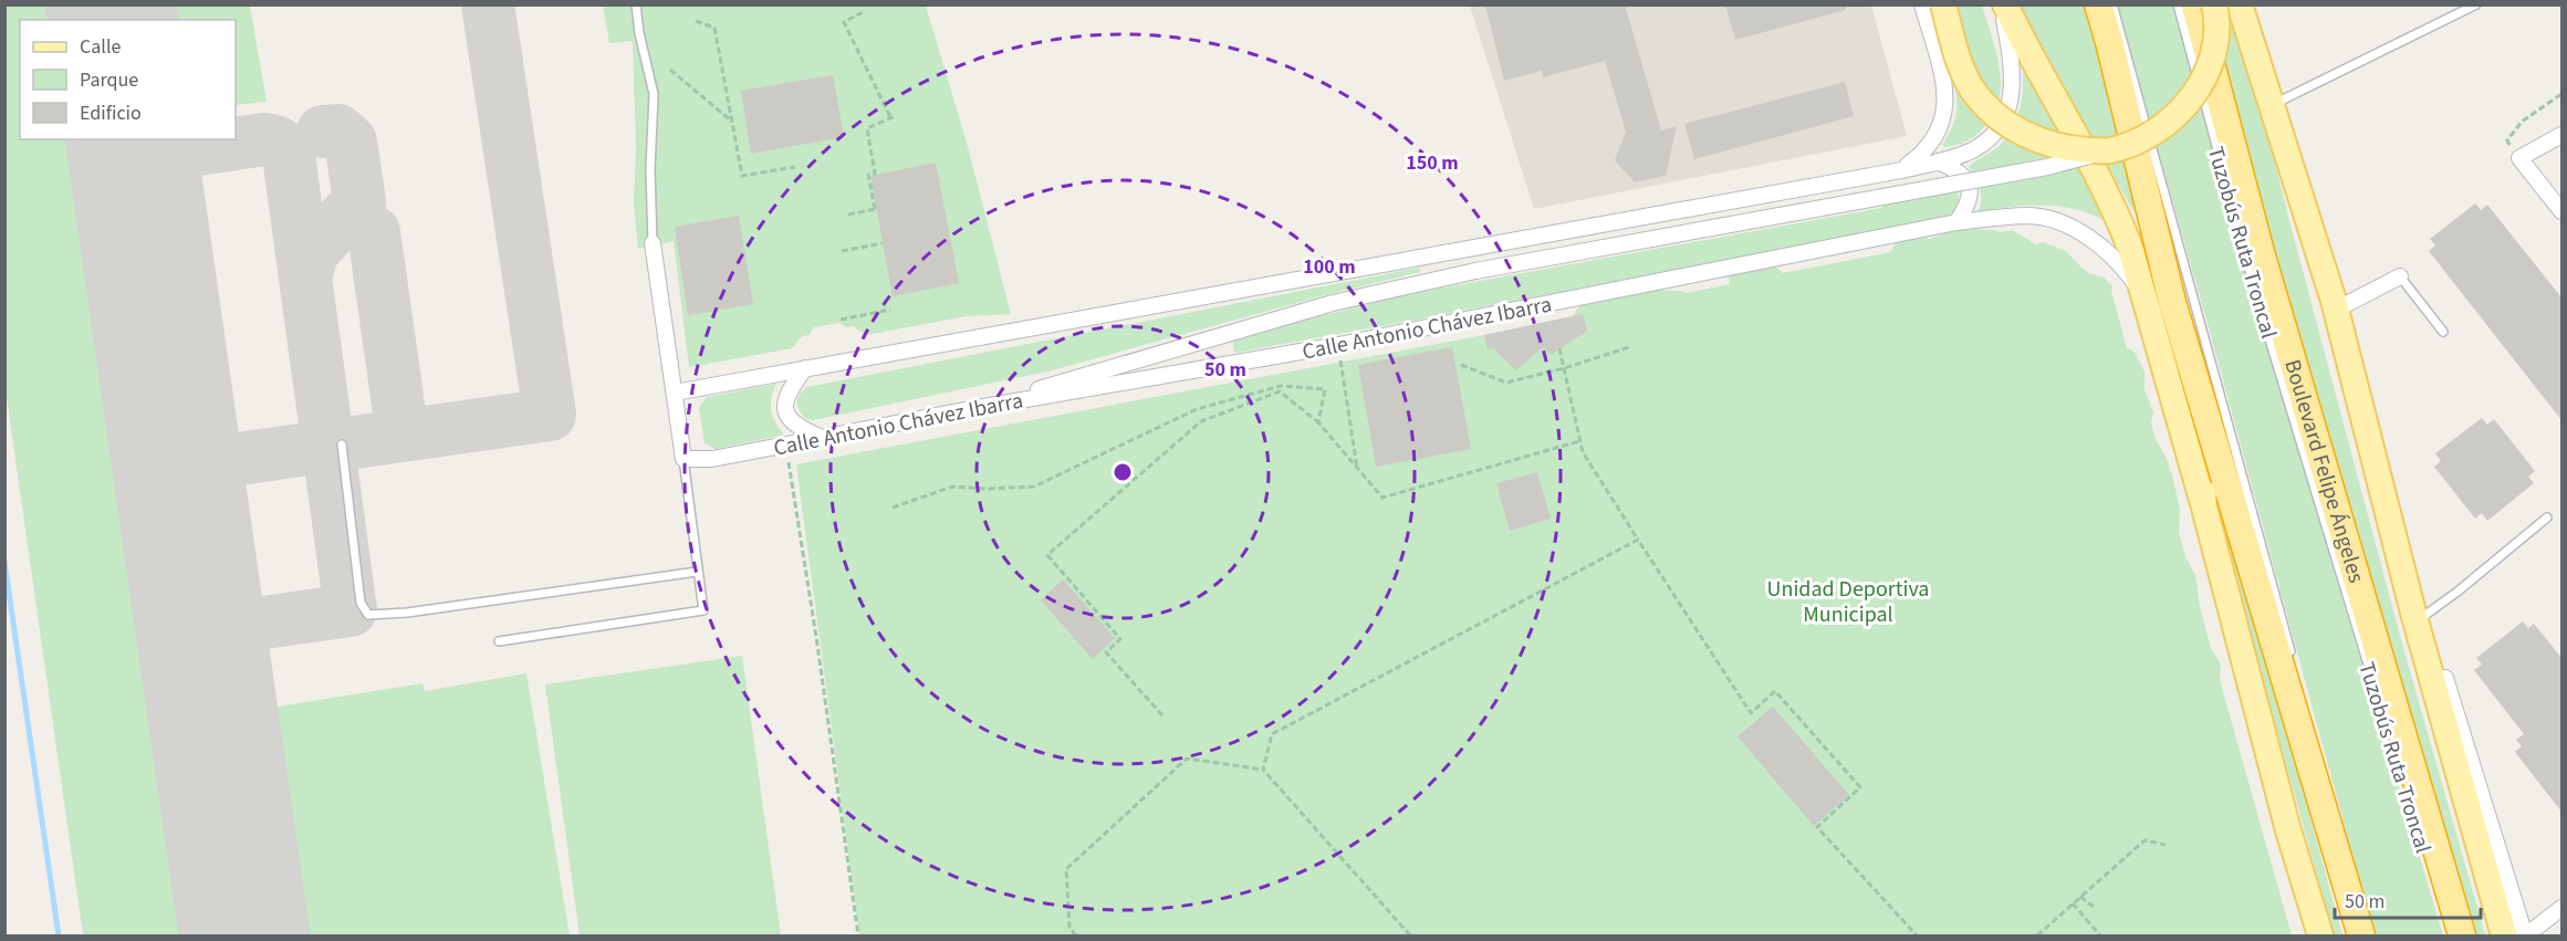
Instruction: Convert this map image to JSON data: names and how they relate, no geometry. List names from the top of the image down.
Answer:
{
  "streets": {
    "highway": ["Boulevard Felipe Ángeles"],
    "street": ["Calle Antonio Chávez Ibarra"],
    "lane": ["Tuzobús Ruta Troncal"]
  },
  "parks": ["Unidad Deportiva Municipal"],
  "legend": ["Calle", "Parque", "Edificio"],
  "scale_bar": "50 m",
  "rings": ["150 m", "100 m", "50 m"]
}
